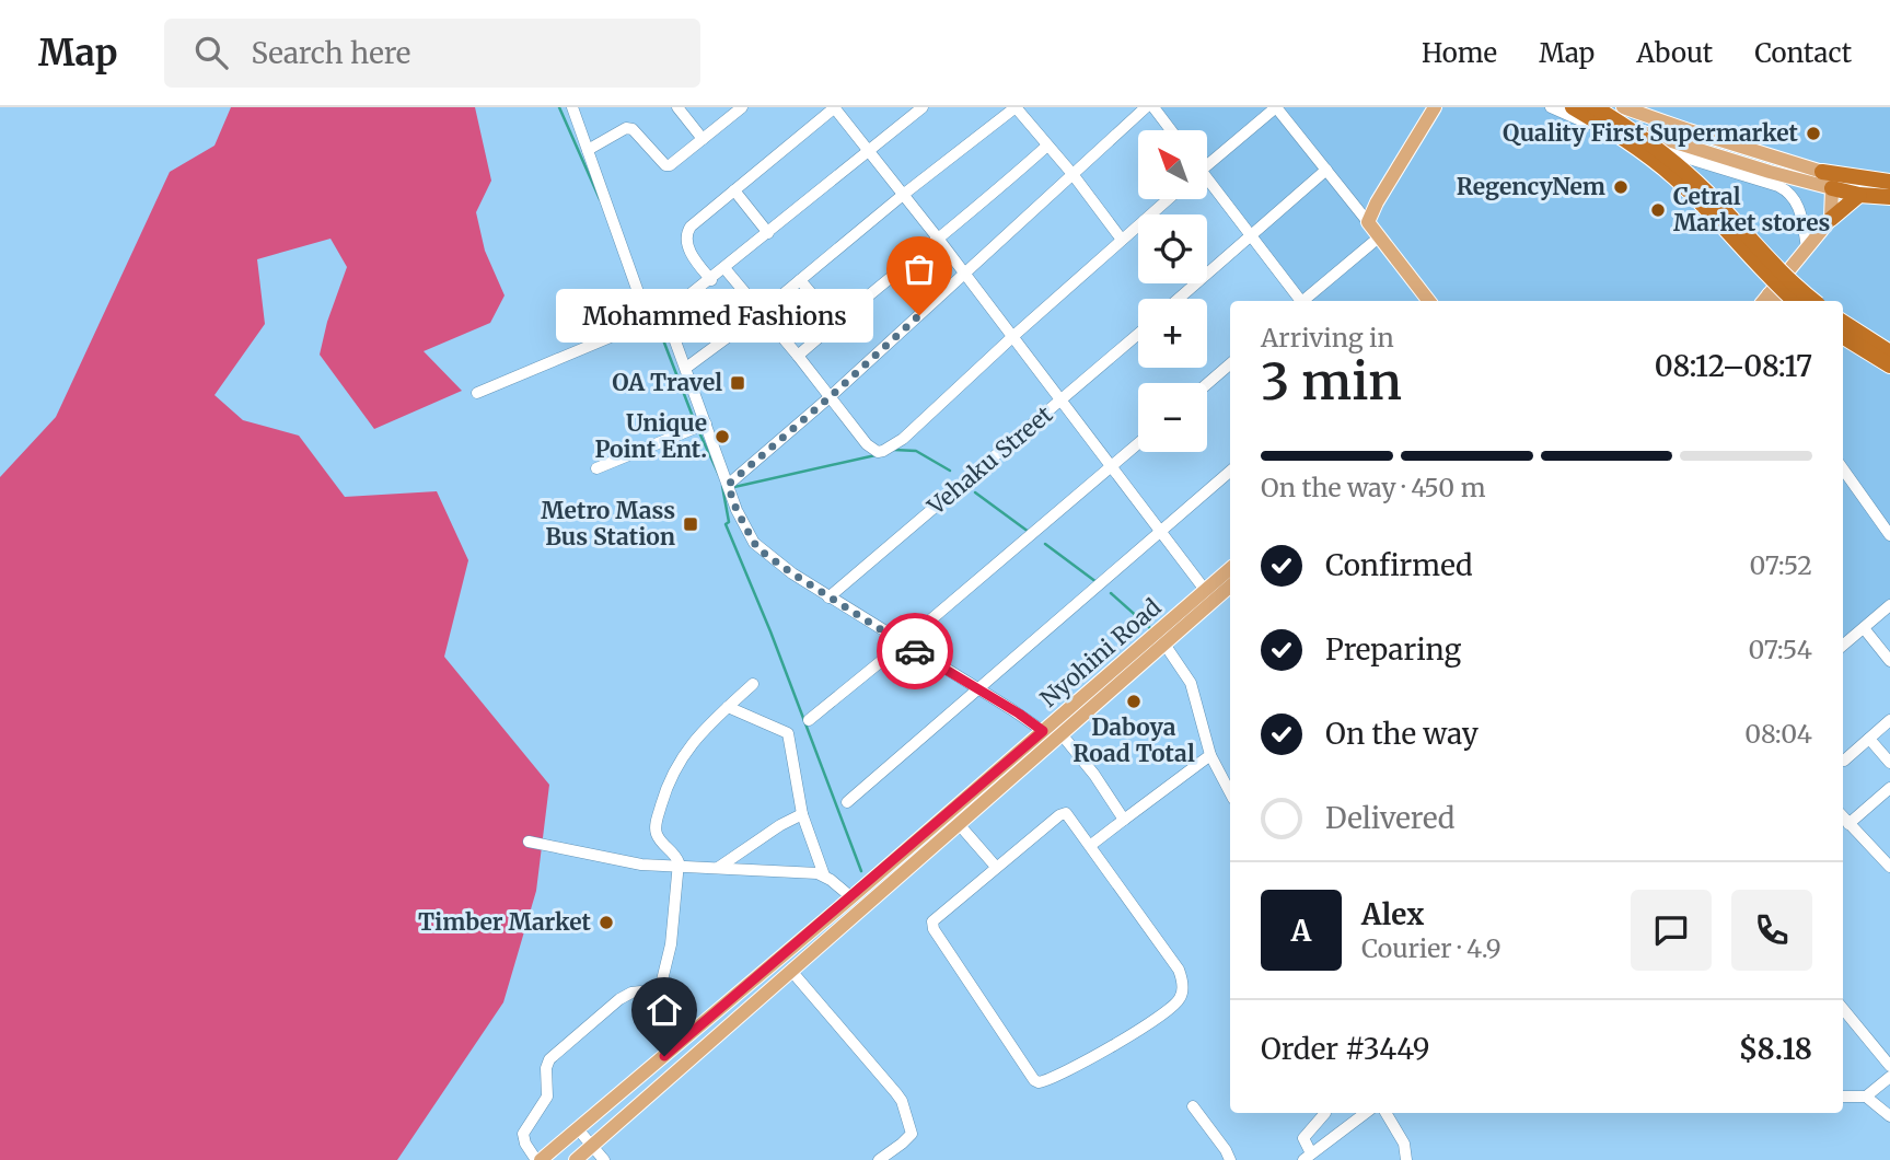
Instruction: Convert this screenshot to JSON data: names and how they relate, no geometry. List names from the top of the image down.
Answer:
{
  "streets": {
    "main road": ["Nyohini Road"],
    "street": ["Vehaku Street"]
  },
  "places": {
    "other": [
      "Quality First Supermarket",
      "RegencyNem",
      "Cetral Market stores",
      "Mohammed Fashions",
      "Unique Point Ent.",
      "Daboya Road Total",
      "Timber Market"
    ],
    "transit": ["OA Travel", "Metro Mass Bus Station"]
  },
  "north": "top left",
  "page": {
    "header": "Map",
    "search": "Search here",
    "nav": [
      "Home",
      "Map",
      "About",
      "Contact"
    ],
    "map_buttons": ["+", "−"],
    "bubble": "Mohammed Fashions",
    "heading": ["3 min", "Arriving in", "08:12–08:17"],
    "panel": [
      "Alex",
      "Courier · 4.9",
      "Order #3449",
      "$8.18"
    ],
    "bar": "On the way · 450 m",
    "list": [
      ["Confirmed", "07:52"],
      ["Preparing", "07:54"],
      ["On the way", "08:04"],
      "Delivered"
    ],
    "round": "A"
  }
}
